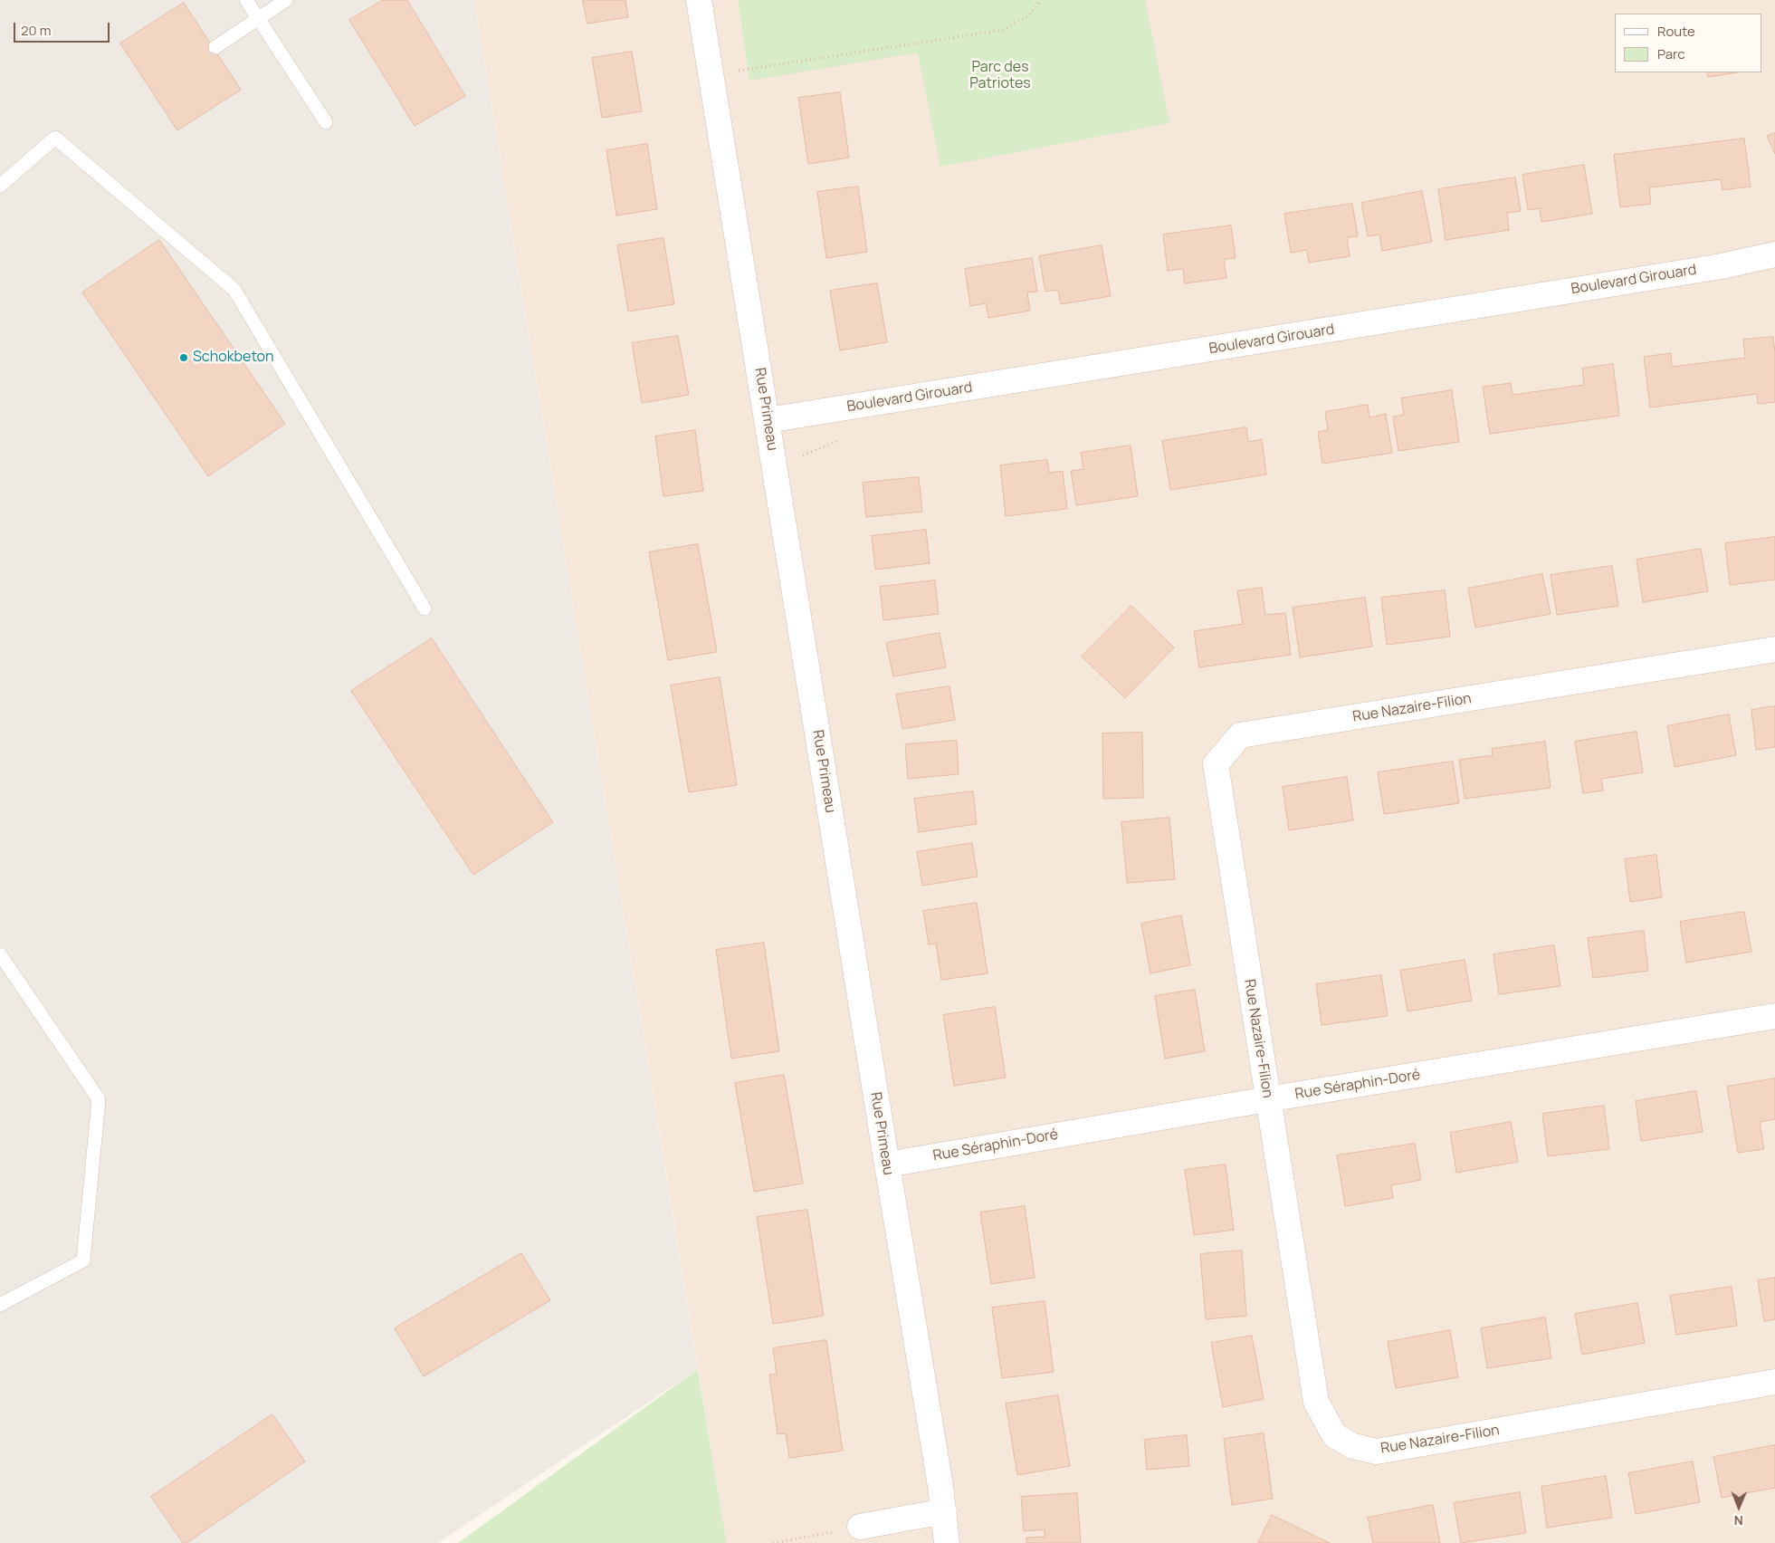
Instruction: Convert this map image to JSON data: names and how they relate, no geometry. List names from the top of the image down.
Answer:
{
  "streets": {
    "street": [
      "Boulevard Girouard",
      "Rue Primeau",
      "Rue Nazaire-Filion",
      "Rue Séraphin-Doré"
    ]
  },
  "crossings": [
    ["Boulevard Girouard", "Rue Primeau"],
    ["Rue Primeau", "Rue Séraphin-Doré"],
    ["Rue Nazaire-Filion", "Rue Séraphin-Doré"]
  ],
  "parks": ["Parc des Patriotes"],
  "places": ["Schokbeton"],
  "legend": ["Route", "Parc"],
  "scale_bar": "20 m",
  "north": "bottom"
}
